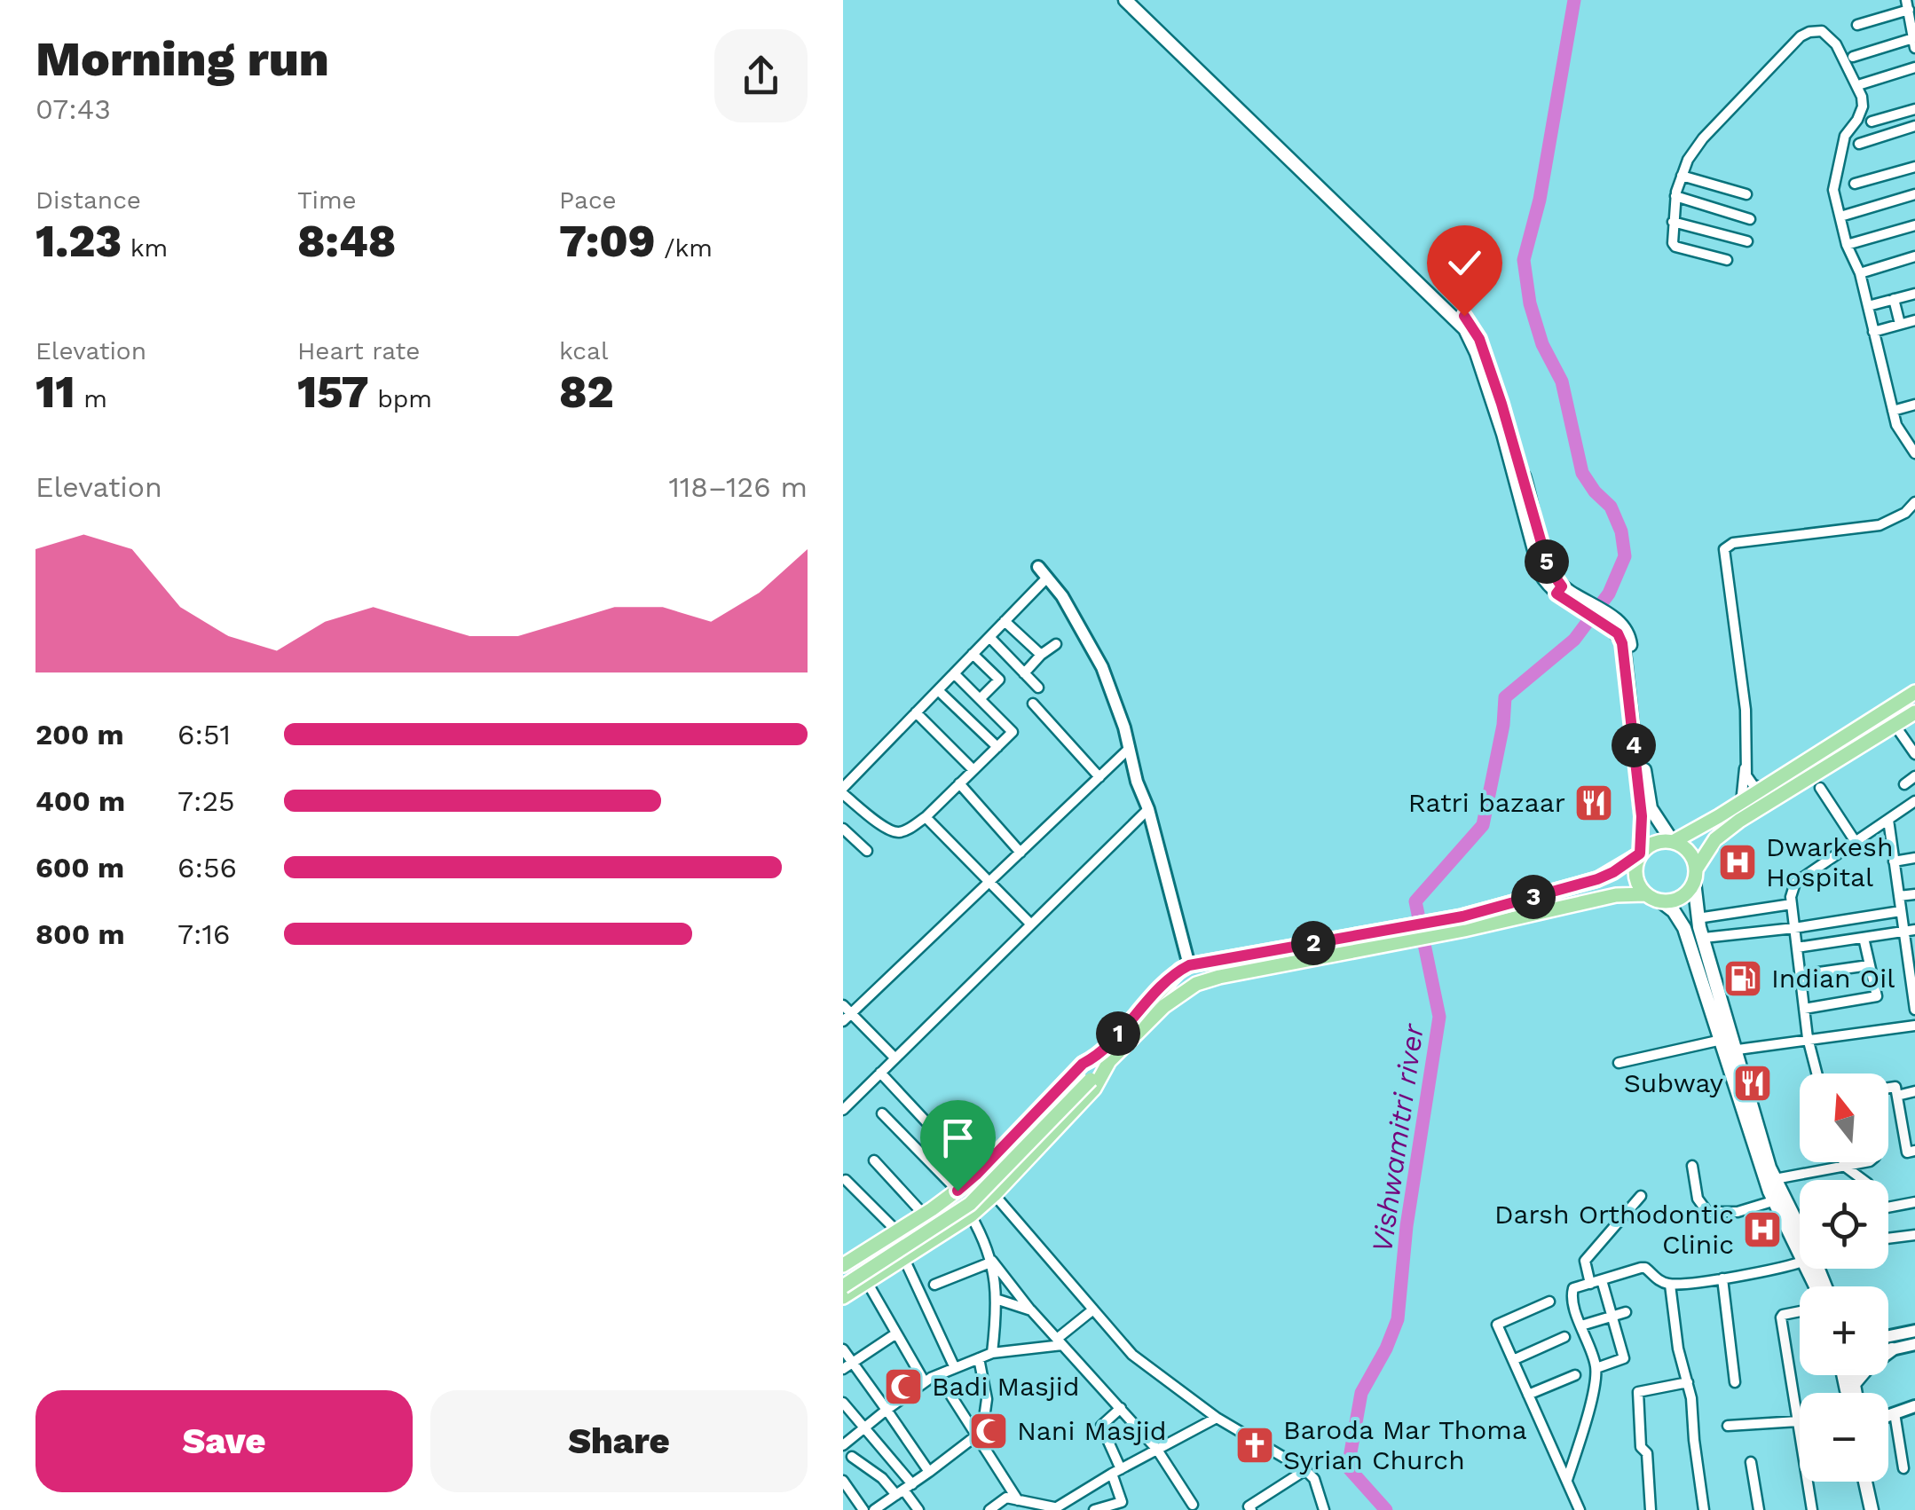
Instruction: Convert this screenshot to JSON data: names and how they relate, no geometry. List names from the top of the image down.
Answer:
{
  "water": ["Vishwamitri river"],
  "places": {
    "restaurant": ["Ratri bazaar", "Subway"],
    "hospital": ["Dwarkesh Hospital", "Darsh Orthodontic Clinic"],
    "fuel station": ["Indian Oil"],
    "mosque": ["Badi Masjid", "Nani Masjid"],
    "church": ["Baroda Mar Thoma Syrian Church"]
  },
  "north": "top",
  "page": {
    "heading": ["Morning run", "07:43"],
    "stats": [
      ["Distance", "1.23 km"],
      ["Time", "8:48"],
      ["Pace", "7:09 /km"],
      ["Elevation", "11 m"],
      ["Heart rate", "157 bpm"],
      ["kcal", "82"]
    ],
    "chart": ["Elevation", "118–126 m"],
    "pins": [
      "5",
      "4",
      "3",
      "2",
      "1"
    ],
    "list": [
      {
        "name": "200 m",
        "note": "6:51"
      },
      {
        "name": "400 m",
        "note": "7:25"
      },
      {
        "name": "600 m",
        "note": "6:56"
      },
      {
        "name": "800 m",
        "note": "7:16"
      }
    ],
    "map_buttons": ["+", "−"],
    "buttons": ["Save", "Share"]
  }
}
